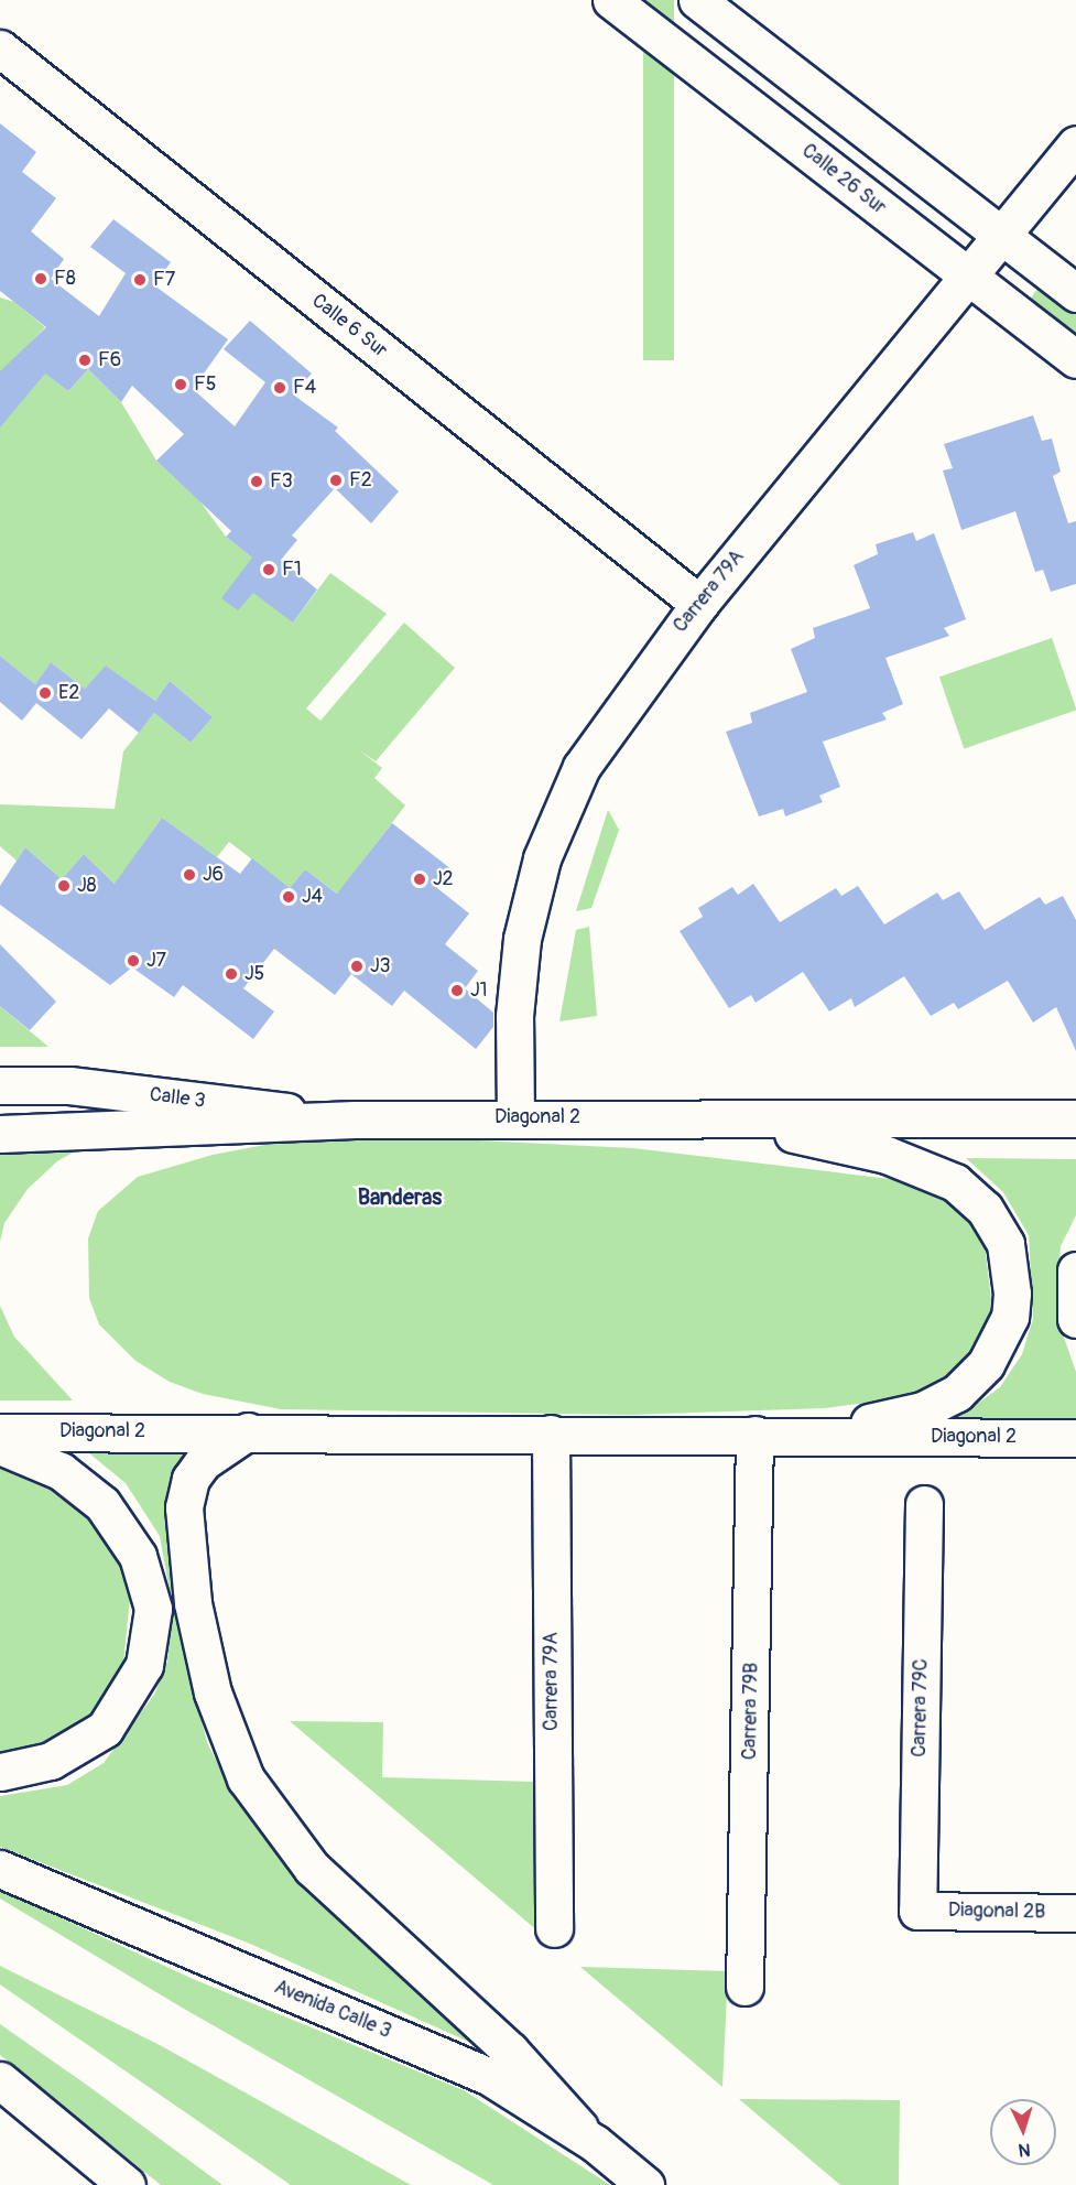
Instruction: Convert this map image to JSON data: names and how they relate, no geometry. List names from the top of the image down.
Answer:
{
  "streets": {
    "main road": [
      "Calle 26 Sur",
      "Calle 6 Sur",
      "Carrera 79A",
      "Calle 3",
      "Diagonal 2",
      "Carrera 79C",
      "Carrera 79B",
      "Diagonal 2B",
      "Avenida Calle 3"
    ]
  },
  "crossings": [
    ["Calle 26 Sur", "Carrera 79A"],
    ["Calle 6 Sur", "Carrera 79A"],
    ["Carrera 79A", "Diagonal 2"],
    ["Calle 3", "Diagonal 2"],
    ["Diagonal 2", "Carrera 79B"],
    ["Carrera 79C", "Diagonal 2B"]
  ],
  "districts": ["Banderas"],
  "places": [
    "F8",
    "F7",
    "F6",
    "F5",
    "F4",
    "F2",
    "F3",
    "F1",
    "E2",
    "J6",
    "J2",
    "J8",
    "J4",
    "J7",
    "J3",
    "J5",
    "J1"
  ],
  "north": "bottom"
}
